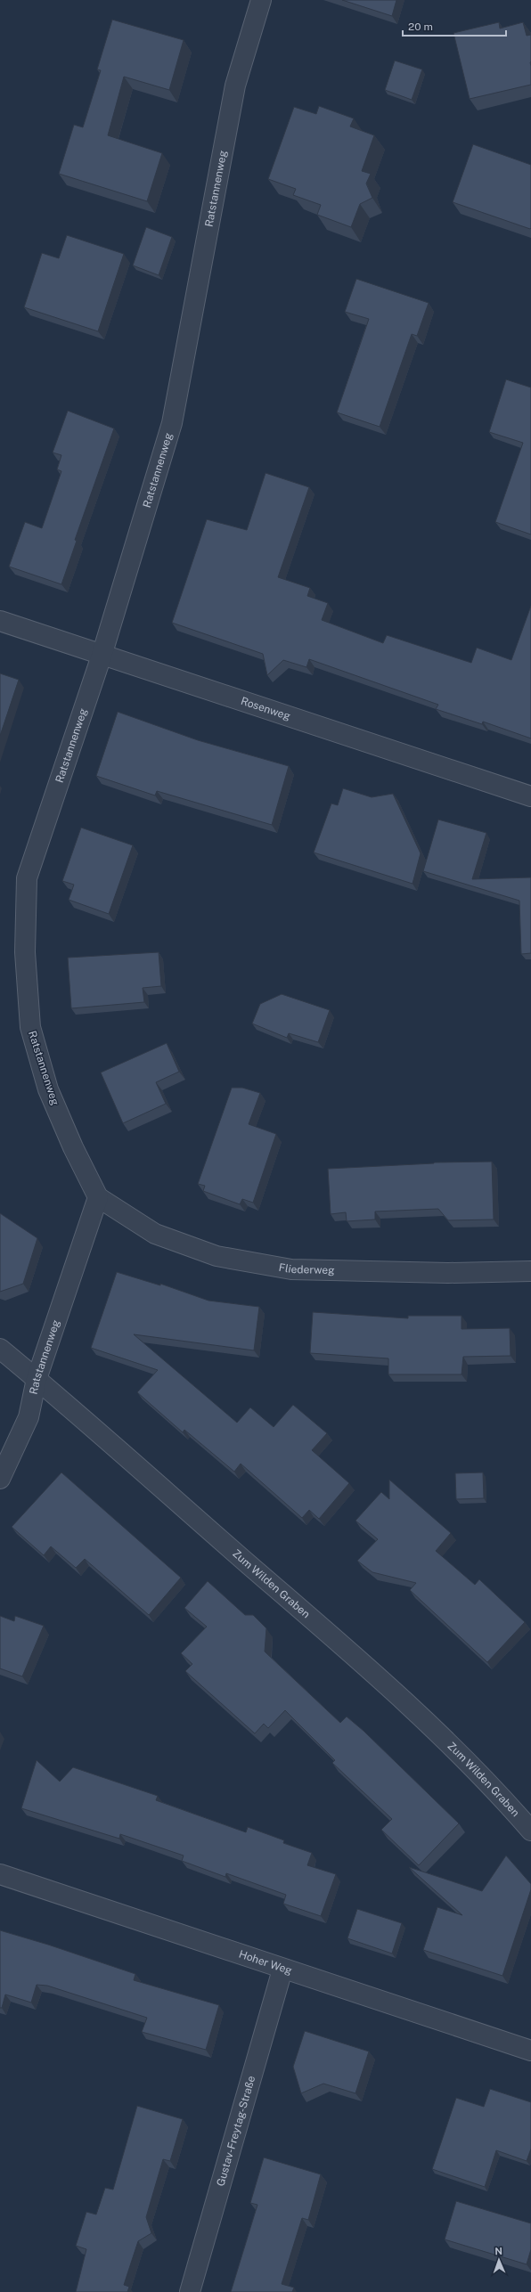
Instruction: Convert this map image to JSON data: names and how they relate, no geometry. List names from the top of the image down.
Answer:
{
  "streets": {
    "street": [
      "Ratstannenweg",
      "Rosenweg",
      "Fliederweg",
      "Zum Wilden Graben",
      "Hoher Weg",
      "Gustav-Freytag-Straße"
    ]
  },
  "crossings": [
    ["Ratstannenweg", "Rosenweg"],
    ["Ratstannenweg", "Fliederweg"],
    ["Ratstannenweg", "Zum Wilden Graben"],
    ["Hoher Weg", "Gustav-Freytag-Straße"]
  ],
  "scale_bar": "20 m",
  "north": "top"
}
